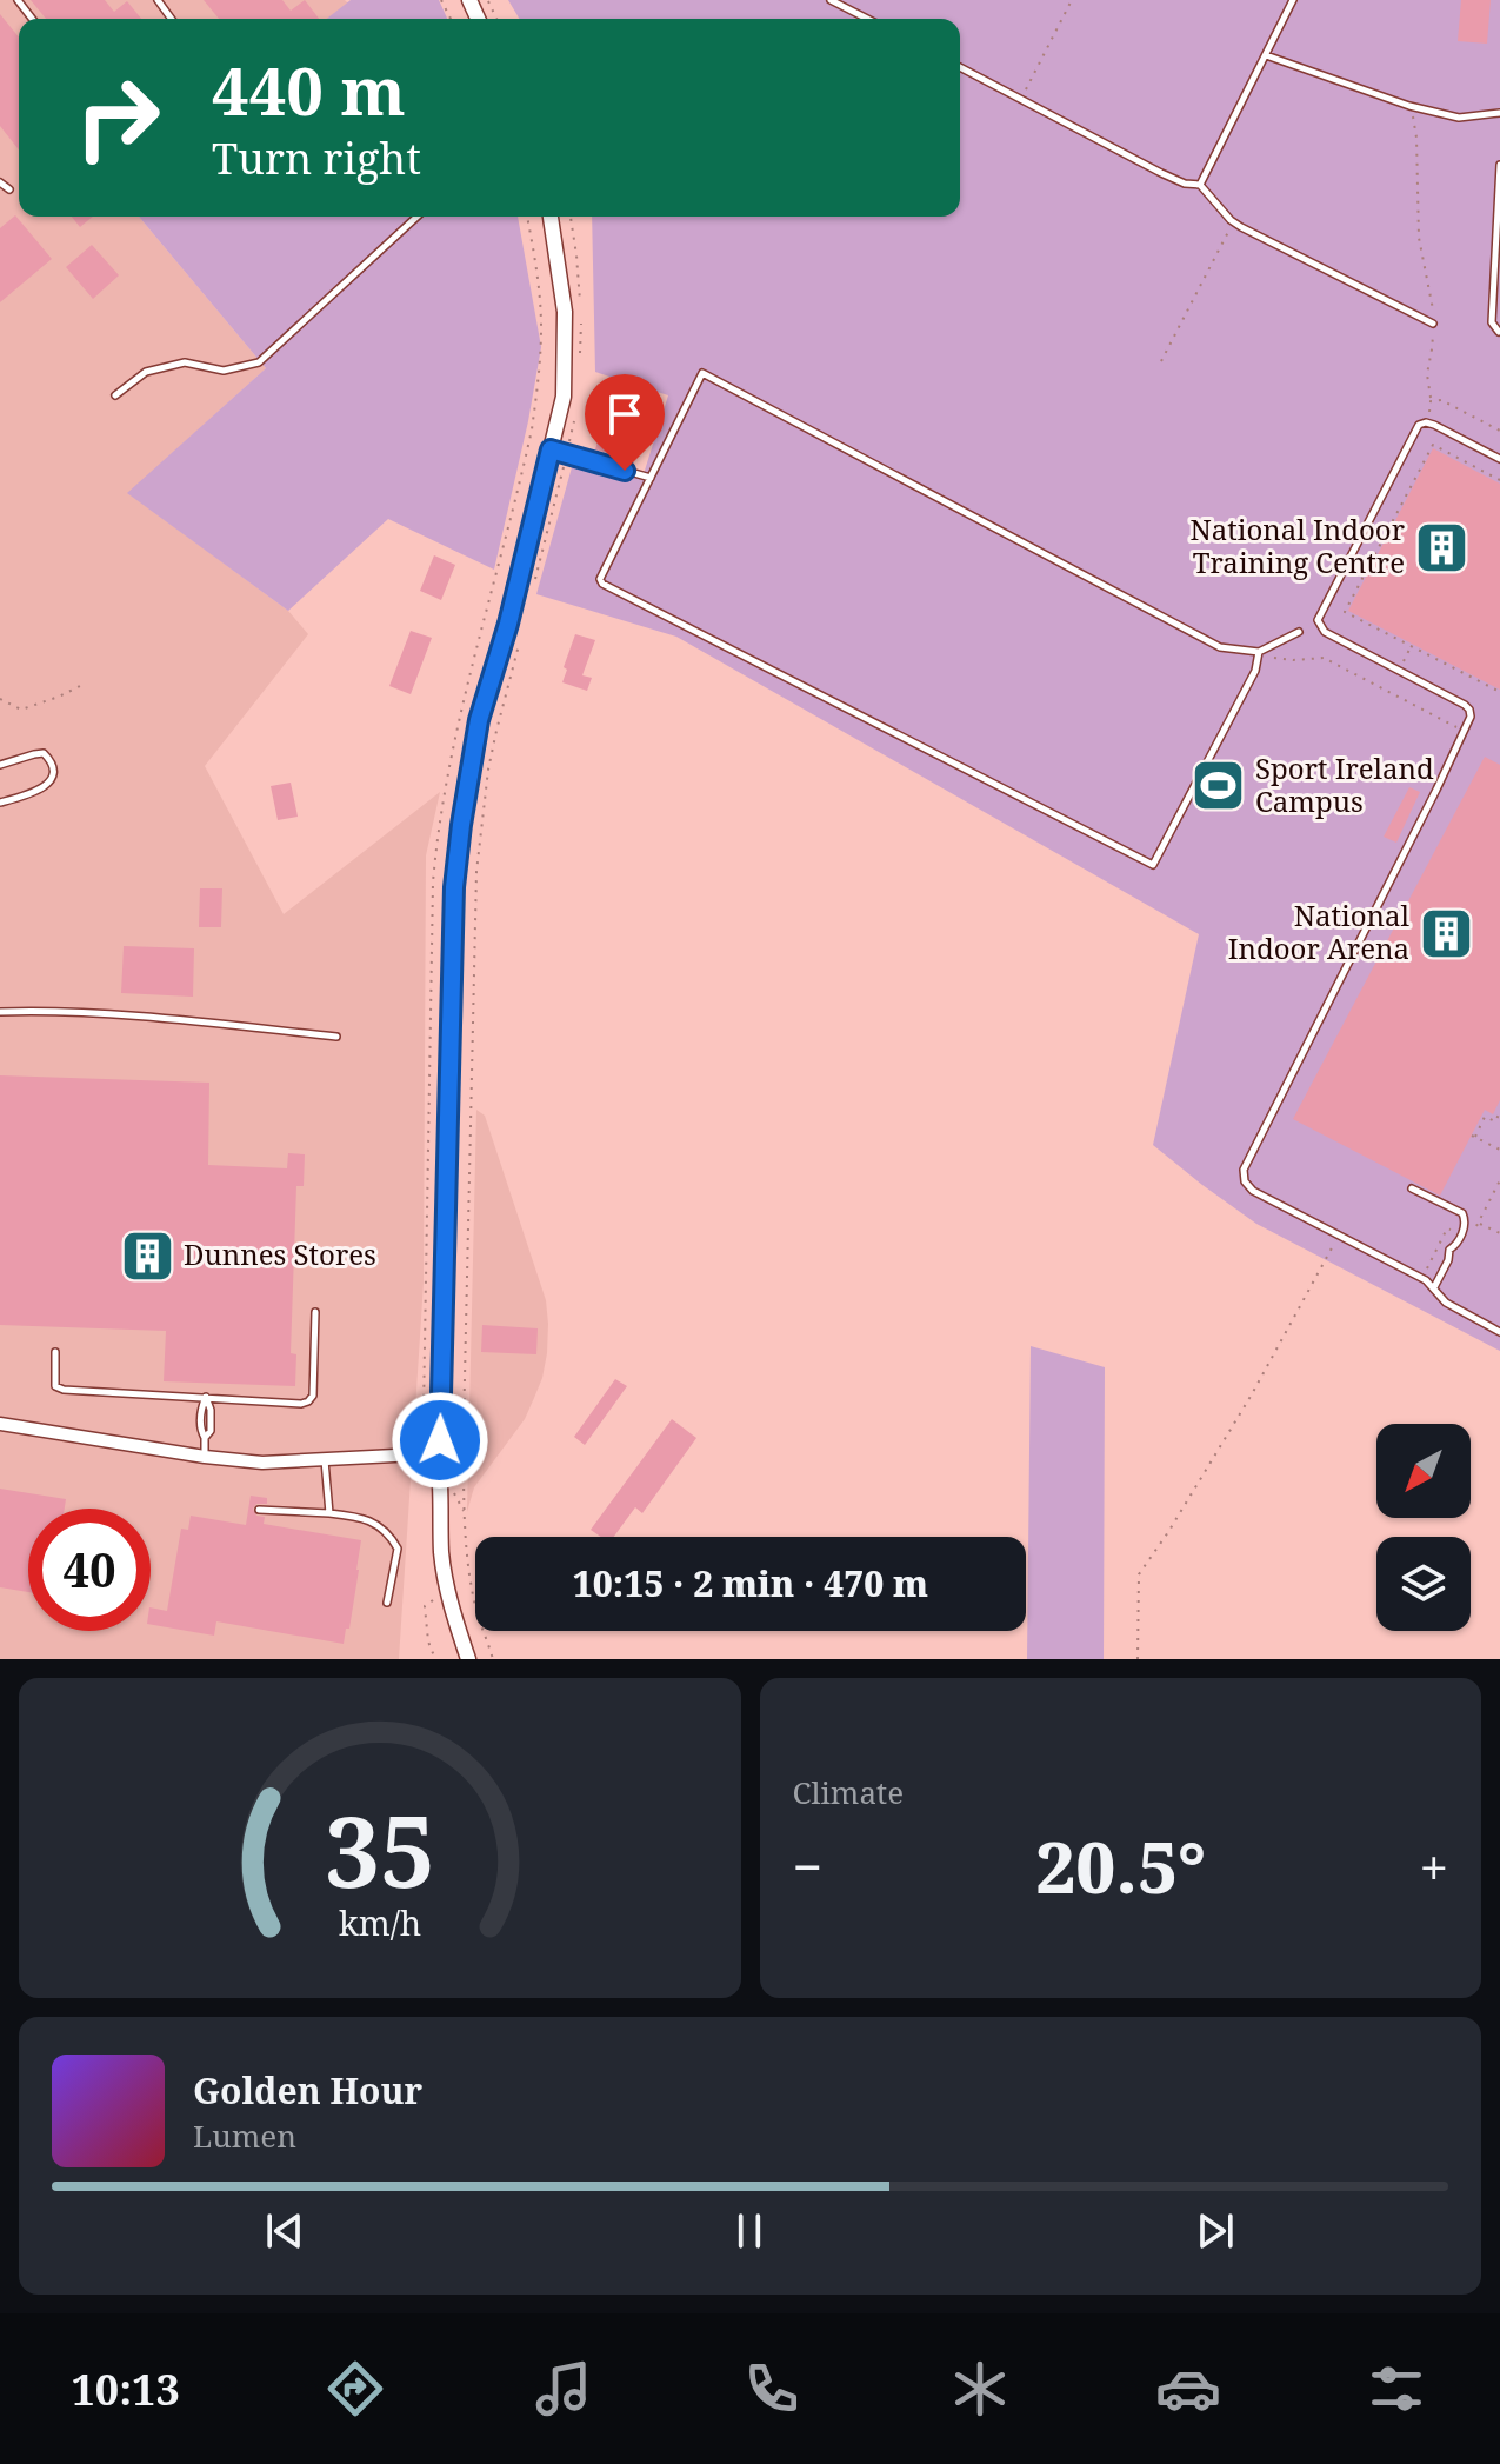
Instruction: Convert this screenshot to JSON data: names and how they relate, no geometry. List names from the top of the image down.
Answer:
{
  "places": {
    "building": ["National Indoor Training Centre", "National Indoor Arena", "Dunnes Stores"],
    "sports": ["Sport Ireland Campus"]
  },
  "north": "bottom left",
  "page": {
    "turn": ["440 m", "Turn right"],
    "limit": "40",
    "trip": "10:15 · 2 min · 470 m",
    "tile": "Climate",
    "heat": ["−", "20.5°", "+"],
    "song": ["Golden Hour", "Lumen"],
    "tabs": "10:13",
    "gauge": ["35", "km/h"]
  }
}
